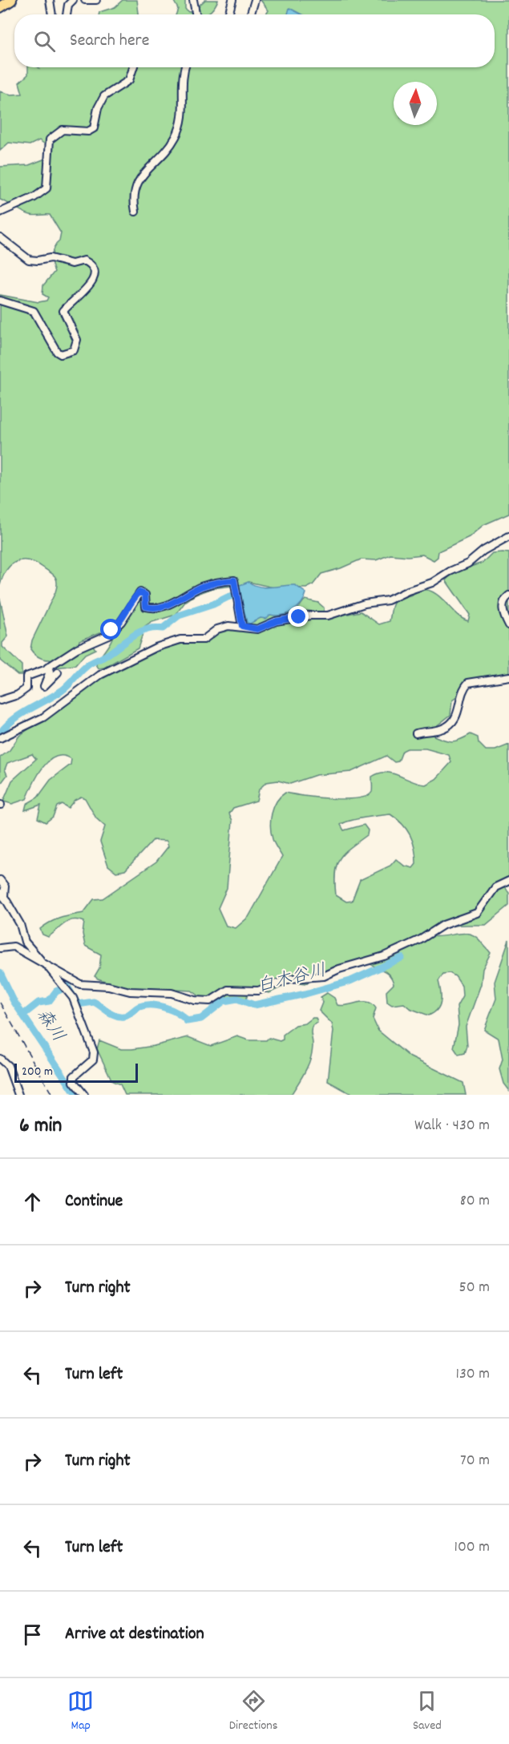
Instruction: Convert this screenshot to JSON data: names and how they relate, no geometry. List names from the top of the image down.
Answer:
{
  "water": ["白木谷川", "森川"],
  "scale_bar": "200 m",
  "north": "top",
  "page": {
    "search": "Search here",
    "scale": "200 m",
    "heading": ["6 min", "Walk · 430 m"],
    "list": [
      ["Continue", "80 m"],
      ["Turn right", "50 m"],
      ["Turn left", "130 m"],
      ["Turn right", "70 m"],
      ["Turn left", "100 m"],
      "Arrive at destination"
    ],
    "nav": ["Map", "Directions", "Saved"]
  }
}
